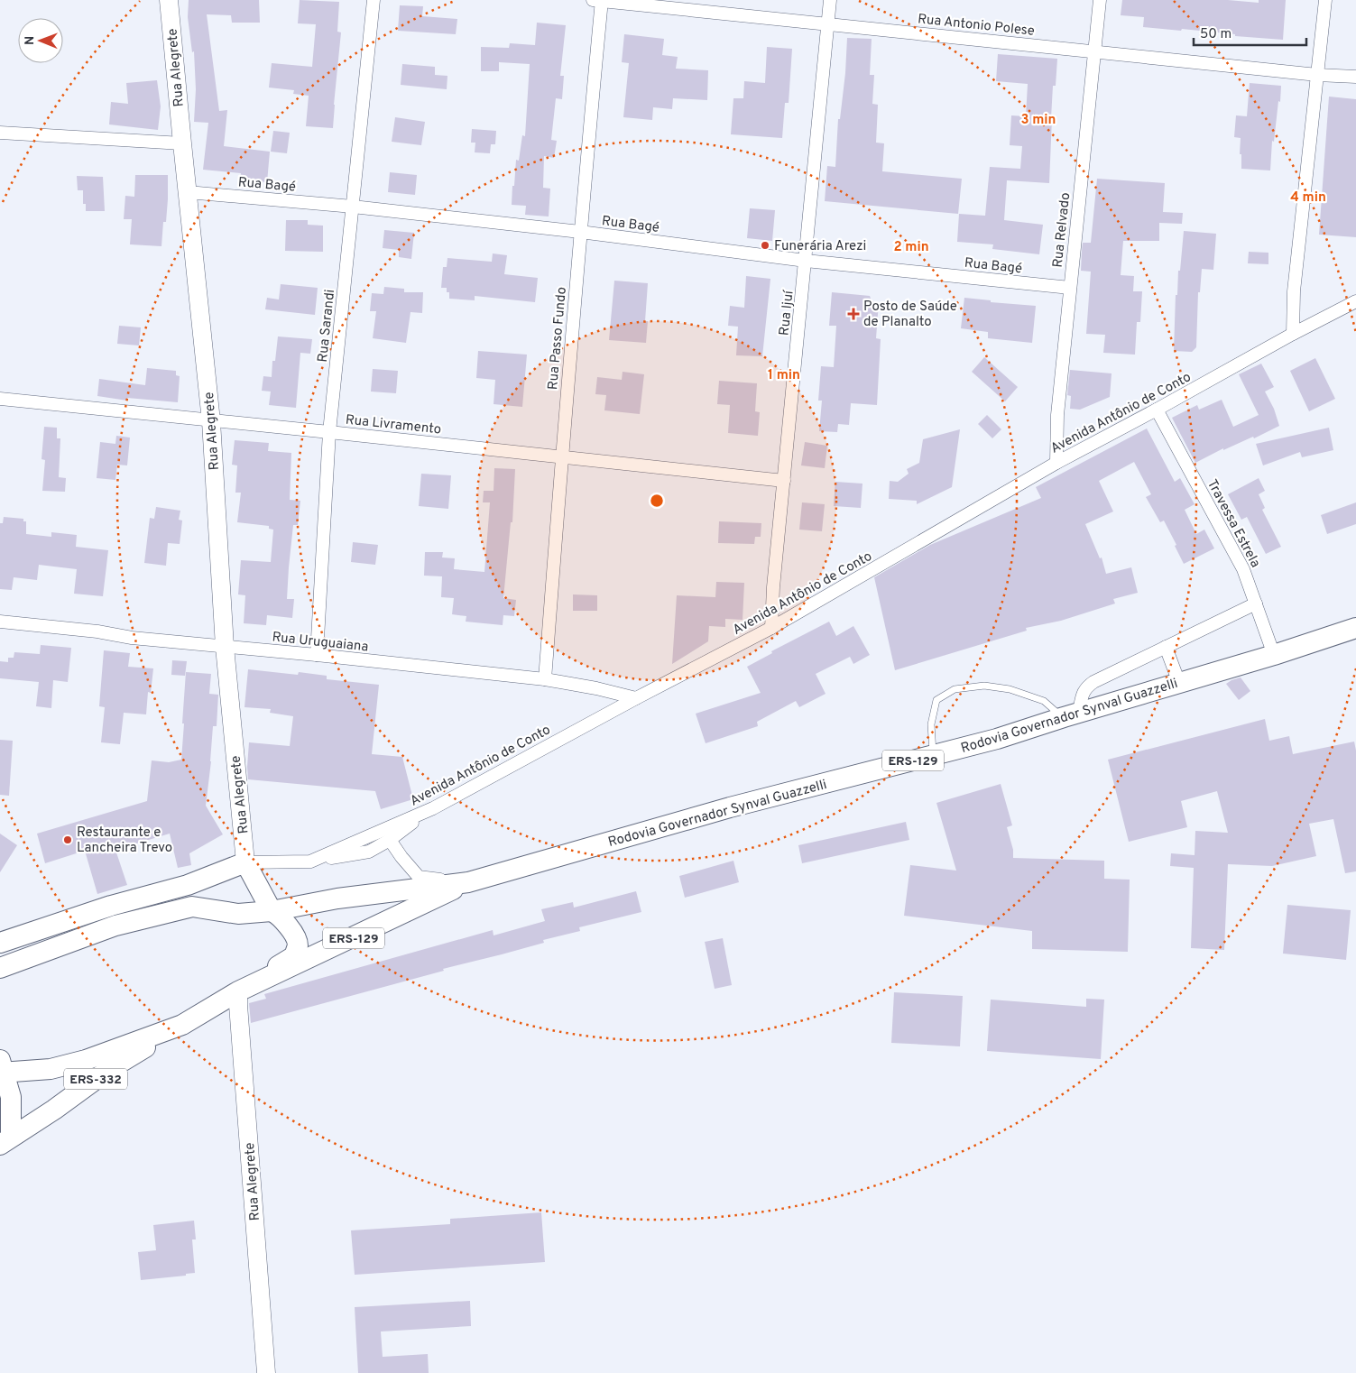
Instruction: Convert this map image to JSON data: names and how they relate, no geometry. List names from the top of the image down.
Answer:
{
  "streets": {
    "main road": ["Rodovia Governador Synval Guazzelli", "ERS-129", "ERS-332"],
    "street": [
      "Rua Antonio Polese",
      "Rua Alegrete",
      "Rua Bagé",
      "Rua Relvado",
      "Rua Ijuí",
      "Rua Sarandi",
      "Rua Passo Fundo",
      "Avenida Antônio de Conto",
      "Rua Livramento",
      "Travessa Estrela",
      "Rua Uruguaiana"
    ]
  },
  "crossings": [
    ["Rua Antonio Polese", "Rua Relvado"],
    ["Rua Antonio Polese", "Rua Ijuí"],
    ["Rua Antonio Polese", "Rua Passo Fundo"],
    ["Rua Alegrete", "Rua Bagé"],
    ["Rua Alegrete", "Avenida Antônio de Conto"],
    ["Rua Alegrete", "Rua Livramento"],
    ["Rua Alegrete", "Rua Uruguaiana"],
    ["Rua Alegrete", "Rodovia Governador Synval Guazzelli"],
    ["Rua Bagé", "Rua Relvado"],
    ["Rua Bagé", "Rua Ijuí"],
    ["Rua Bagé", "Rua Sarandi"],
    ["Rua Bagé", "Rua Passo Fundo"],
    ["Rua Relvado", "Avenida Antônio de Conto"],
    ["Rua Ijuí", "Avenida Antônio de Conto"],
    ["Rua Ijuí", "Rua Livramento"],
    ["Rua Sarandi", "Rua Livramento"],
    ["Rua Sarandi", "Rua Uruguaiana"],
    ["Rua Passo Fundo", "Rua Livramento"],
    ["Rua Passo Fundo", "Rua Uruguaiana"],
    ["Avenida Antônio de Conto", "Travessa Estrela"],
    ["Avenida Antônio de Conto", "Rua Uruguaiana"],
    ["Travessa Estrela", "Rodovia Governador Synval Guazzelli"],
    ["Rodovia Governador Synval Guazzelli", "ERS-332"]
  ],
  "places": {
    "other": ["Funerária Arezi", "Restaurante e Lancheira Trevo"],
    "health": ["Posto de Saúde de Planalto"]
  },
  "scale_bar": "50 m",
  "north": "left",
  "rings": [
    "3 min",
    "4 min",
    "2 min",
    "1 min"
  ]
}
